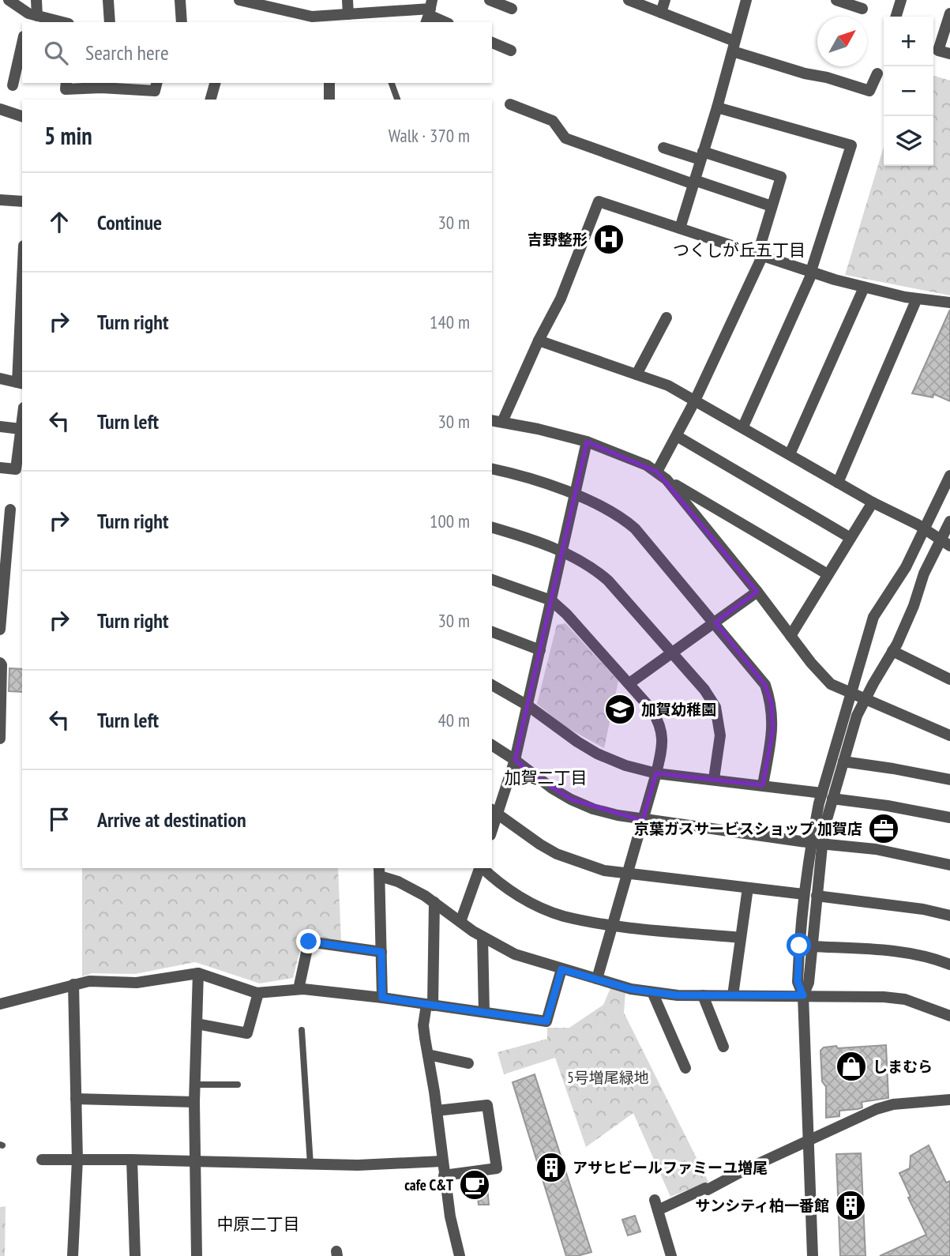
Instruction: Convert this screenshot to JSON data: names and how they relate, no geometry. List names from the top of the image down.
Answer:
{
  "districts": ["つくしが丘五丁目", "加賀二丁目", "中原二丁目"],
  "parks": ["5号増尾緑地"],
  "places": {
    "hospital": ["吉野整形"],
    "school or university": ["加賀幼稚園"],
    "office": ["京葉ガスサービスショップ 加賀店"],
    "shop": ["しまむら"],
    "building": ["アサヒビールファミーユ増尾", "サンシティ柏一番館"],
    "cafe": ["cafe C&T"]
  },
  "north": "top right",
  "page": {
    "map_buttons": ["+", "−"],
    "search": "Search here",
    "heading": ["5 min", "Walk · 370 m"],
    "list": [
      ["Continue", "30 m"],
      ["Turn right", "140 m"],
      ["Turn left", "30 m"],
      ["Turn right", "100 m"],
      ["Turn right", "30 m"],
      ["Turn left", "40 m"],
      "Arrive at destination"
    ]
  }
}
